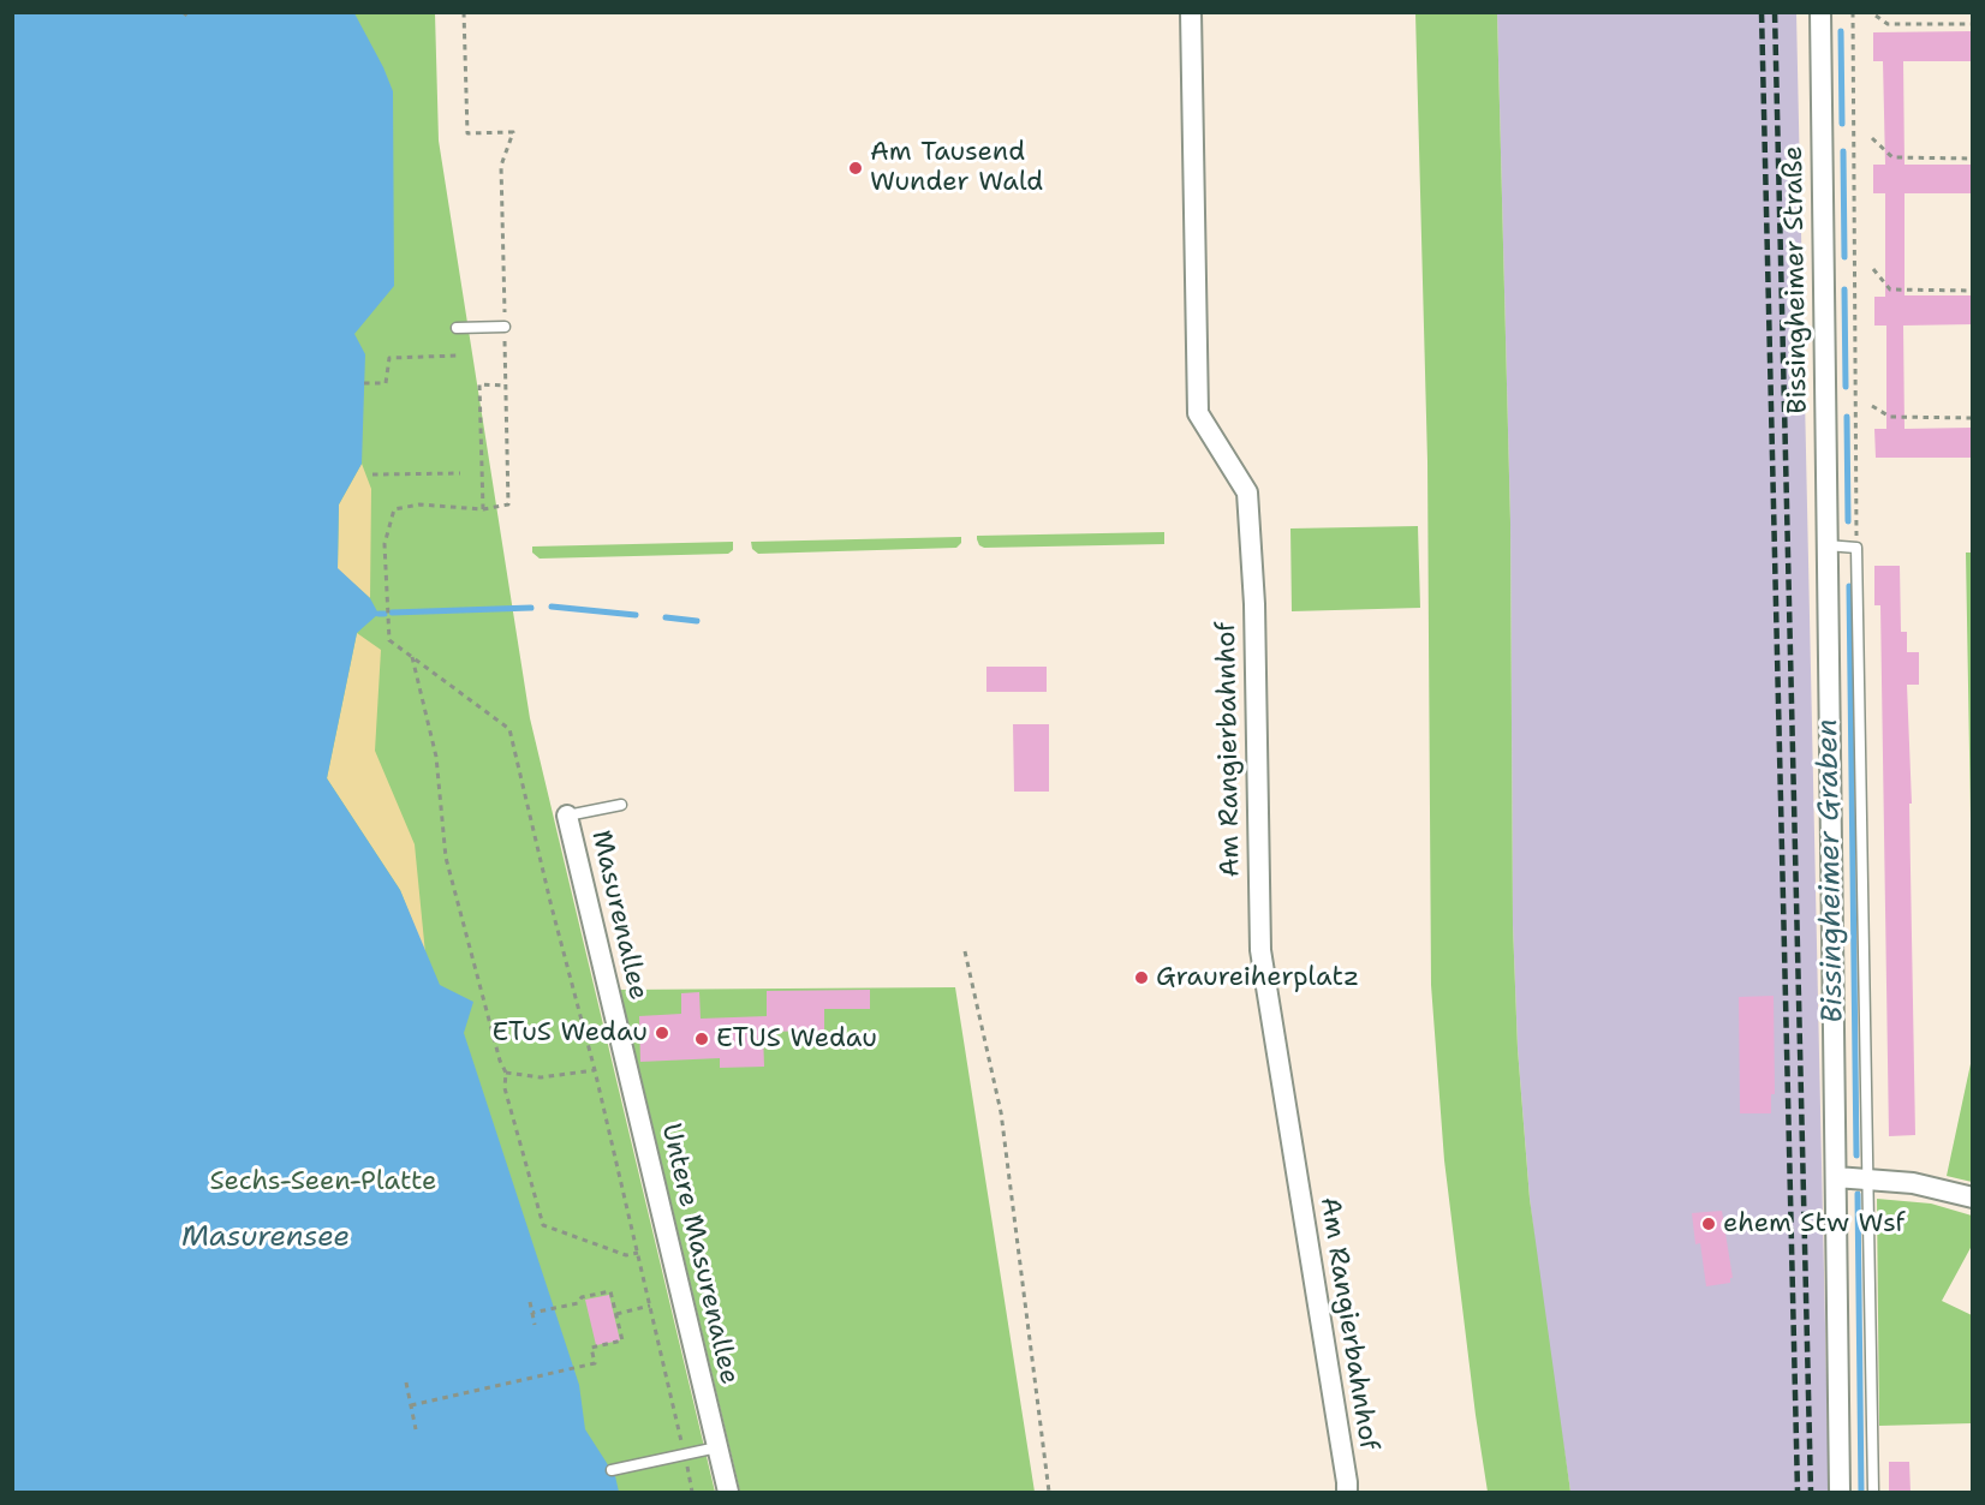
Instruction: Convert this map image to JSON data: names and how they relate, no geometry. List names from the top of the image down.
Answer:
{
  "streets": {
    "street": [
      "Bissingheimer Straße",
      "Am Rangierbahnhof",
      "Masurenallee",
      "Untere Masurenallee"
    ]
  },
  "crossings": [
    ["Masurenallee", "Untere Masurenallee"]
  ],
  "water": ["Bissingheimer Graben", "Masurensee"],
  "parks": ["Sechs-Seen-Platte"],
  "places": [
    "Am Tausend Wunder Wald",
    "Graureiherplatz",
    "ETuS Wedau",
    "ETUS Wedau",
    "ehem Stw Wsf"
  ]
}
